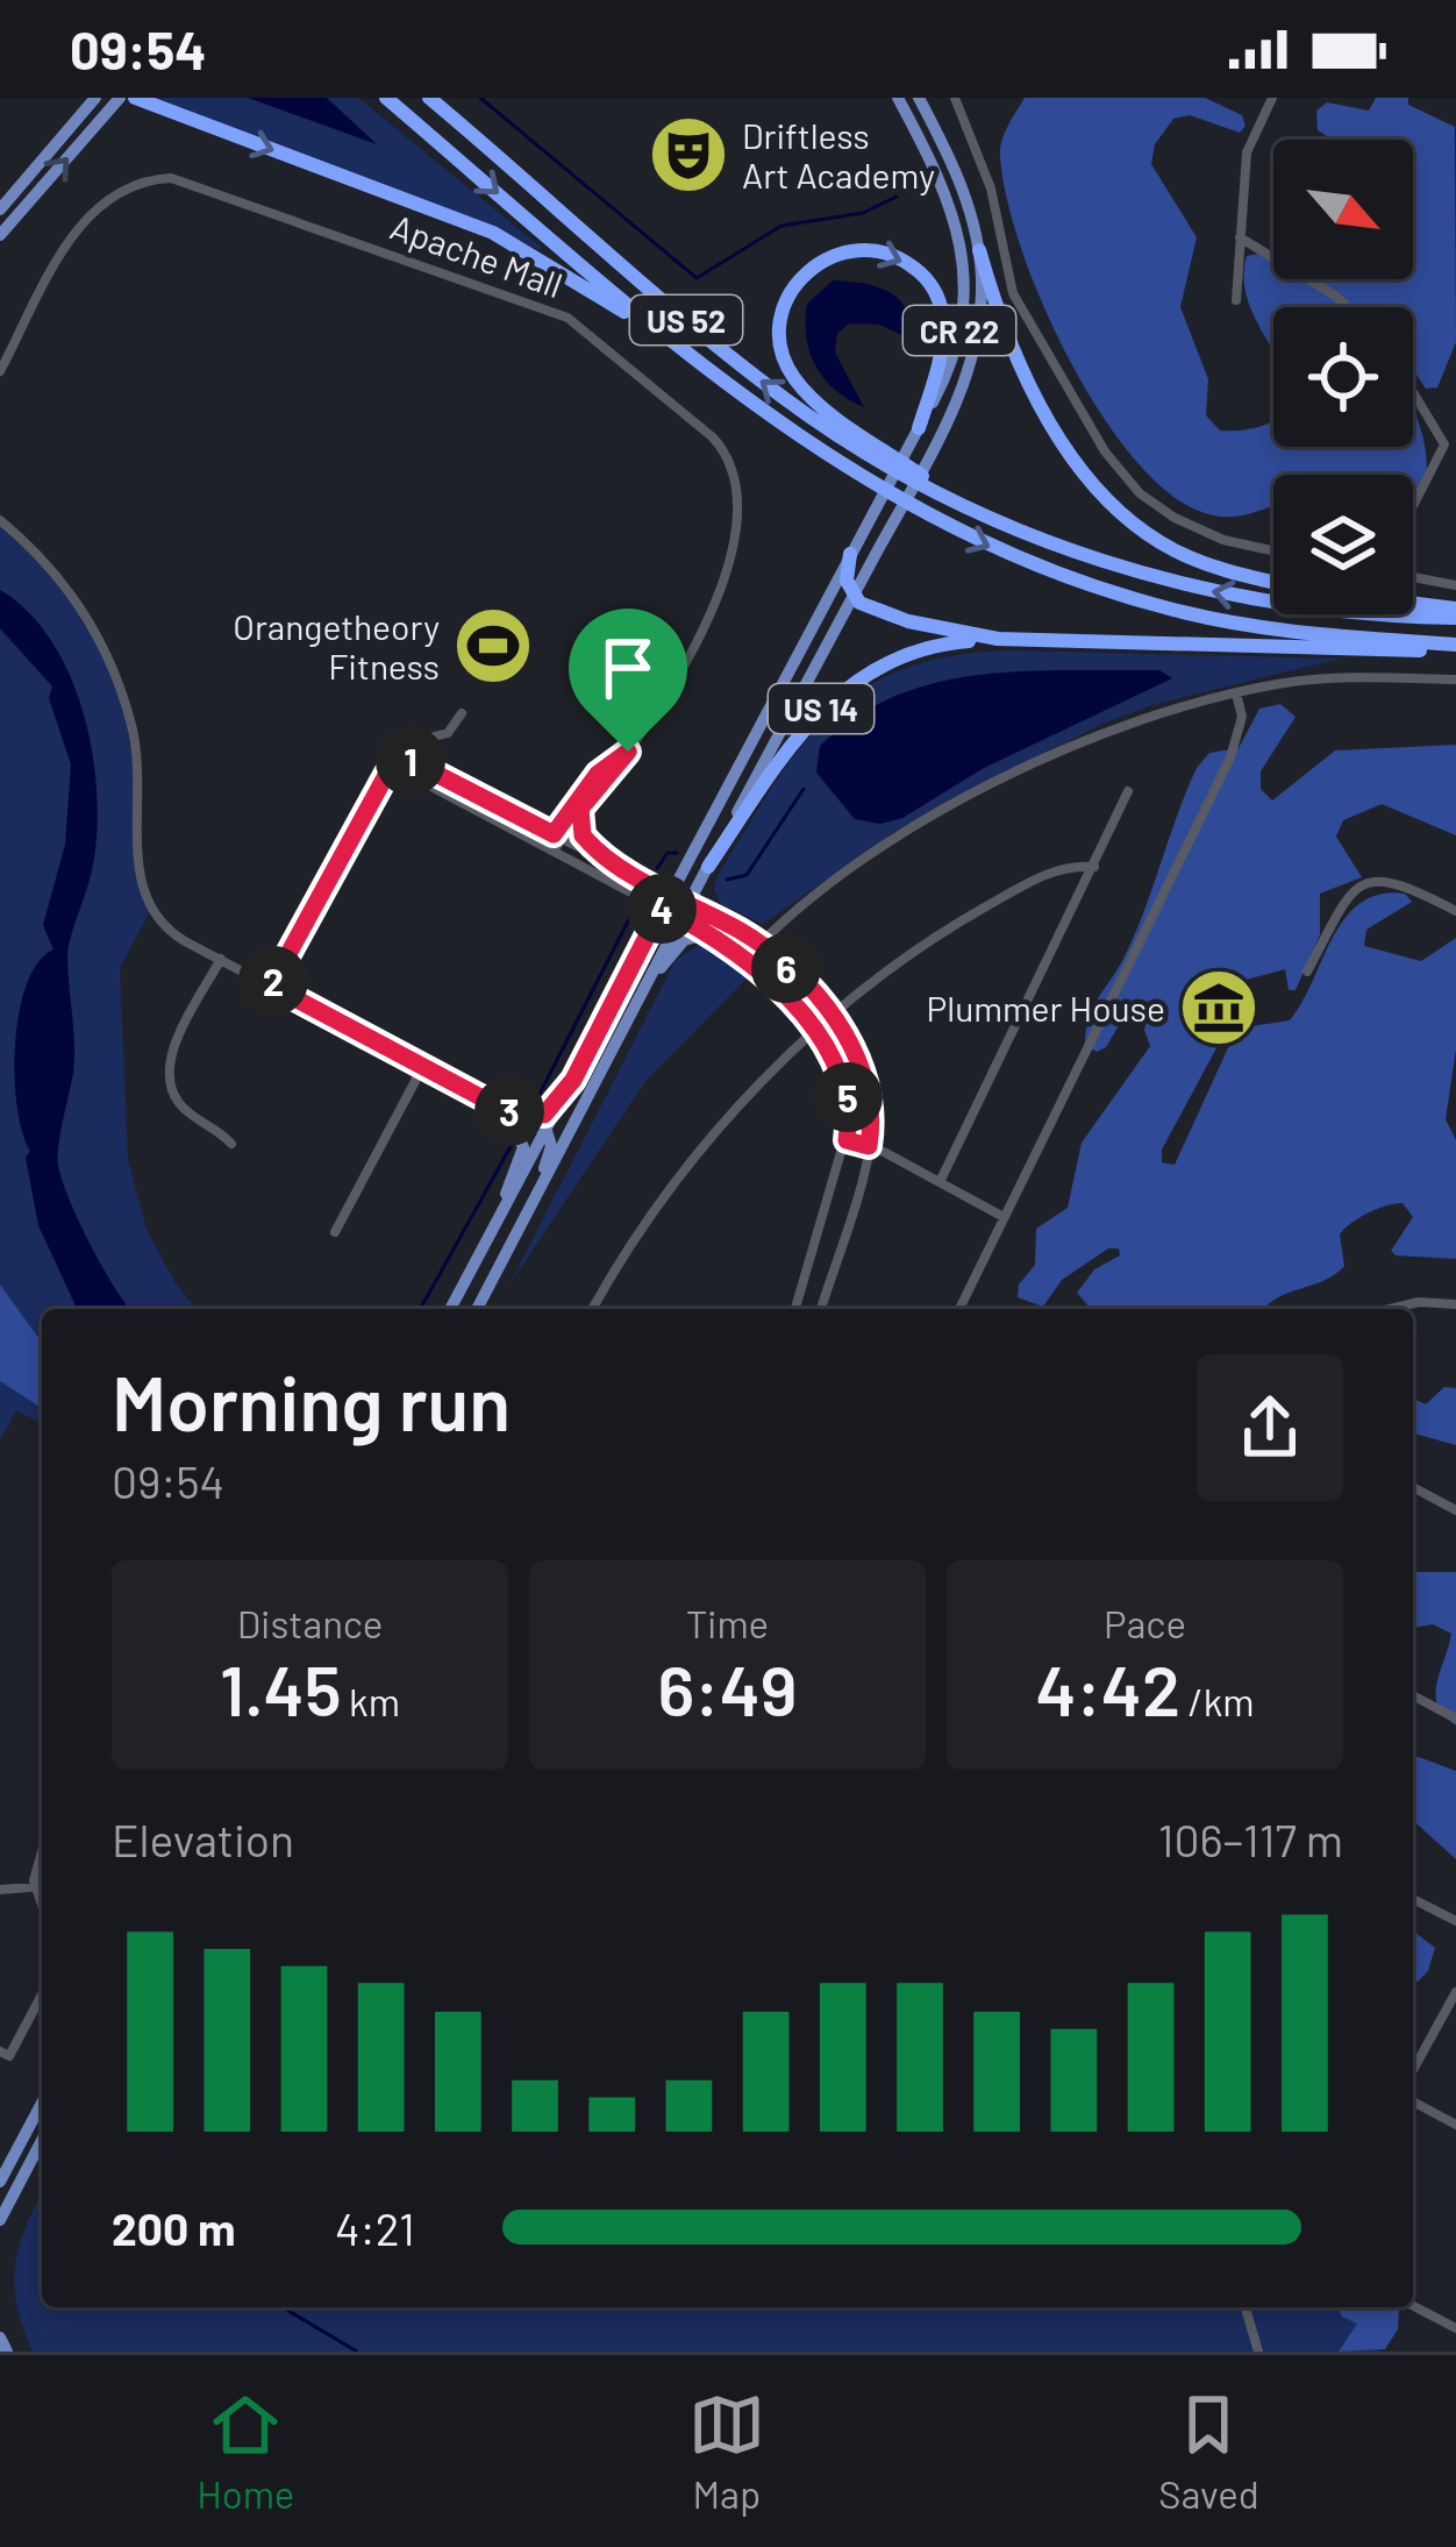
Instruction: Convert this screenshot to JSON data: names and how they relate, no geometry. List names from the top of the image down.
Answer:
{
  "streets": {
    "highway": ["US 52", "US 14"],
    "main road": ["CR 22"],
    "street": ["Apache Mall"]
  },
  "crossings": [
    ["US 52", "US 14"],
    ["CR 22", "US 14"]
  ],
  "places": {
    "theatre": ["Driftless Art Academy"],
    "sports": ["Orangetheory Fitness"],
    "museum": ["Plummer House"]
  },
  "north": "bottom right",
  "page": {
    "status": "09:54",
    "pins": [
      "1",
      "4",
      "6",
      "2",
      "5",
      "3"
    ],
    "heading": ["Morning run", "09:54"],
    "stats": [
      ["Distance", "1.45 km"],
      ["Time", "6:49"],
      ["Pace", "4:42 /km"]
    ],
    "chart": ["Elevation", "106–117 m"],
    "list": [
      {
        "name": "200 m",
        "note": "4:21"
      }
    ],
    "tabs": ["Home", "Map", "Saved"]
  }
}
